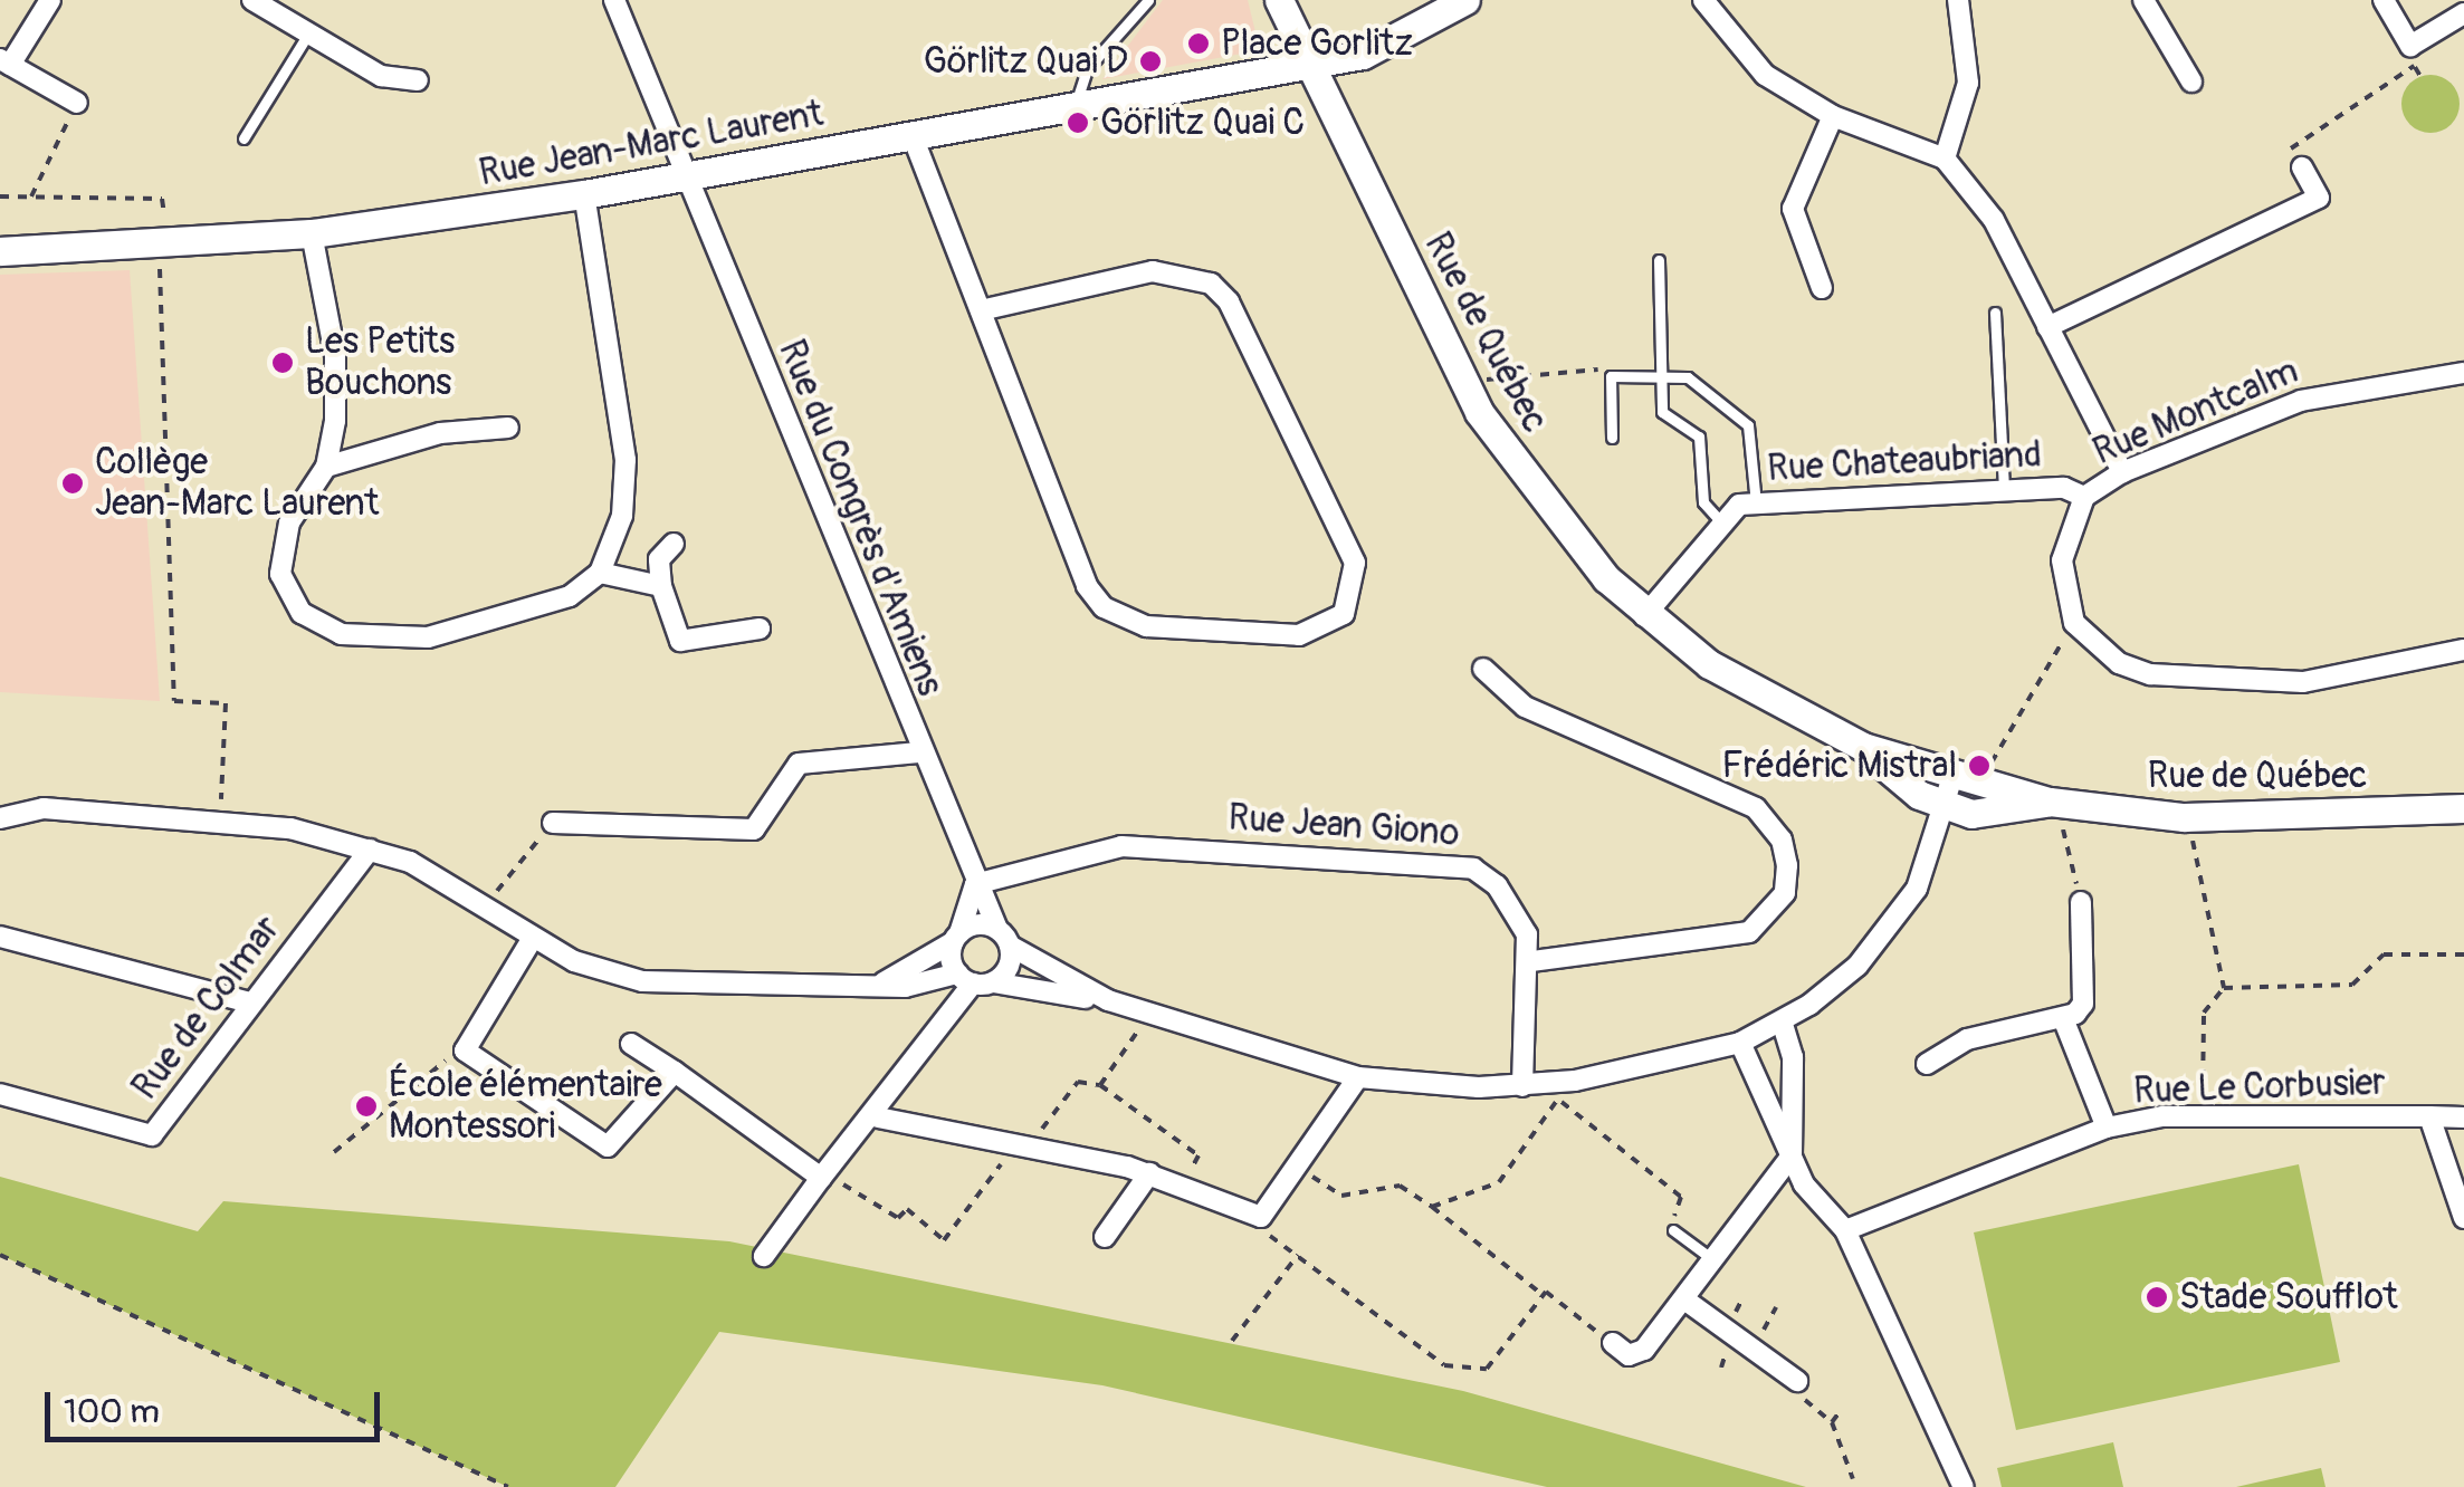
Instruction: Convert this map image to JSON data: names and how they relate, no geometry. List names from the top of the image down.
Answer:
{
  "streets": {
    "street": [
      "Rue Jean-Marc Laurent",
      "Rue de Québec",
      "Rue Montcalm",
      "Rue Chateaubriand",
      "Rue du Congrès d'Amiens",
      "Rue Jean Giono",
      "Rue de Colmar",
      "Rue Le Corbusier"
    ]
  },
  "crossings": [
    ["Rue Jean-Marc Laurent", "Rue de Québec"],
    ["Rue Jean-Marc Laurent", "Rue du Congrès d'Amiens"],
    ["Rue de Québec", "Rue Chateaubriand"],
    ["Rue Montcalm", "Rue Chateaubriand"],
    ["Rue du Congrès d'Amiens", "Rue Jean Giono"]
  ],
  "places": [
    "Place Gorlitz",
    "Görlitz Quai D",
    "Görlitz Quai C",
    "Les Petits Bouchons",
    "Collège Jean-Marc Laurent",
    "Frédéric Mistral",
    "École élémentaire Montessori",
    "Stade Soufflot"
  ],
  "scale_bar": "100 m"
}
